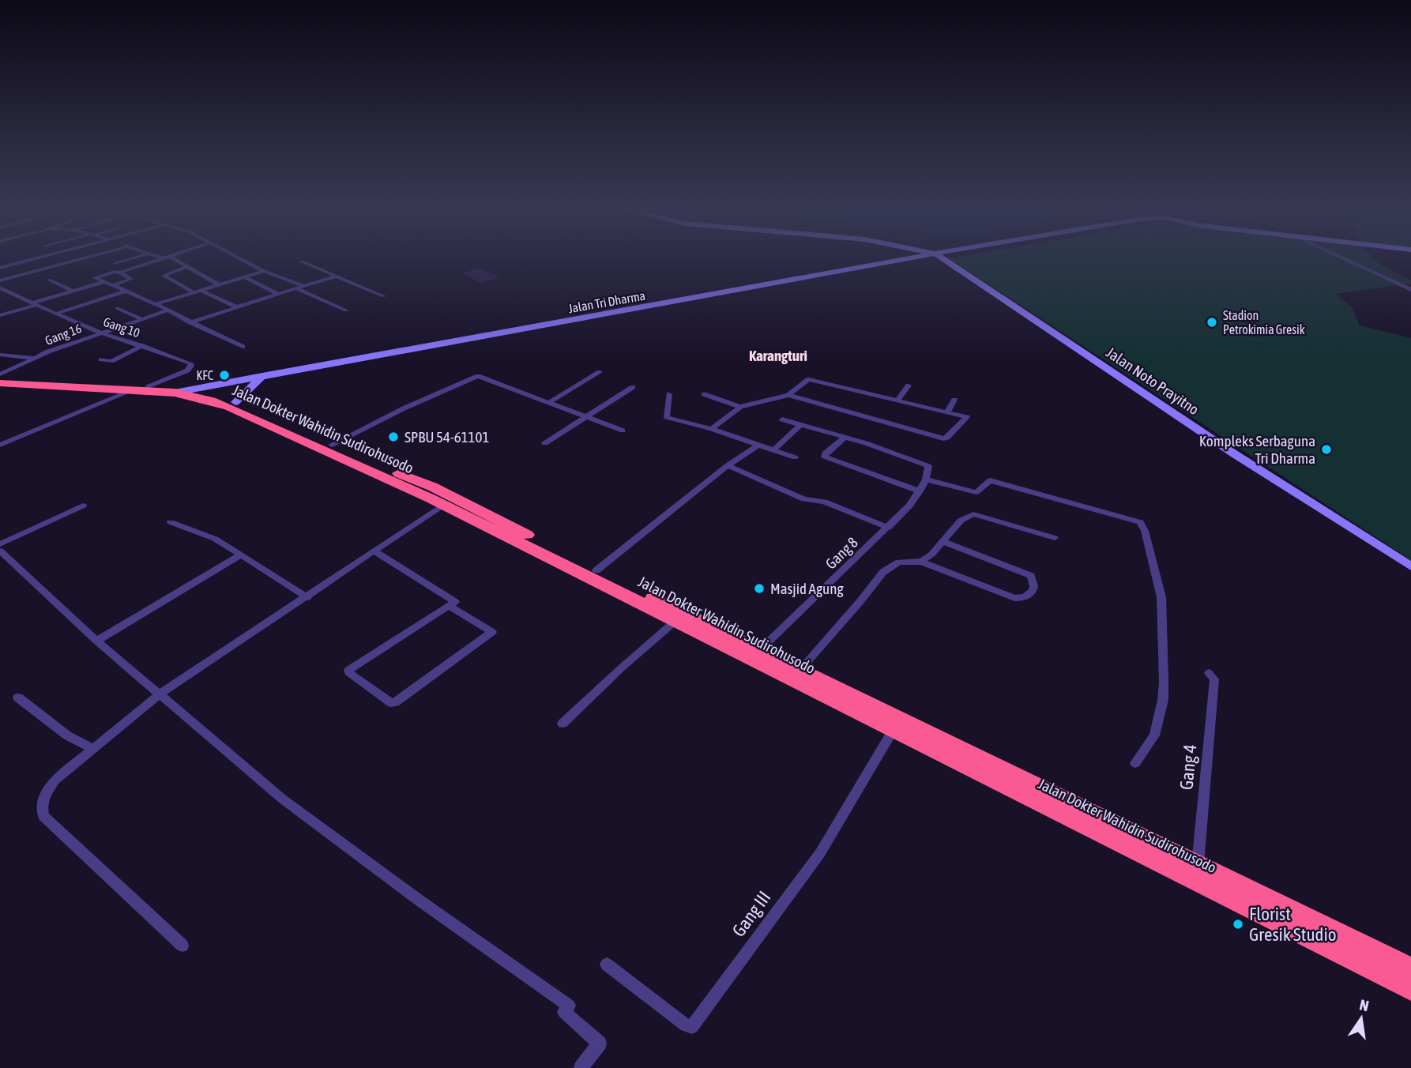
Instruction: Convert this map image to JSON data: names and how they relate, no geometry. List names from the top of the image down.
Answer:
{
  "streets": {
    "highway": ["Jalan Dokter Wahidin Sudirohusodo"],
    "main road": ["Jalan Tri Dharma", "Jalan Noto Prayitno"],
    "street": [
      "Gang 10",
      "Gang 16",
      "Gang 8",
      "Gang 4",
      "Gang III"
    ]
  },
  "crossings": [
    ["Jalan Tri Dharma", "Jalan Dokter Wahidin Sudirohusodo"],
    ["Gang 10", "Gang 16"],
    ["Gang 10", "Jalan Dokter Wahidin Sudirohusodo"],
    ["Jalan Dokter Wahidin Sudirohusodo", "Gang 8"],
    ["Jalan Dokter Wahidin Sudirohusodo", "Gang 4"],
    ["Jalan Dokter Wahidin Sudirohusodo", "Gang III"]
  ],
  "districts": ["Karangturi"],
  "places": [
    "Stadion Petrokimia Gresik",
    "KFC",
    "SPBU 54-61101",
    "Kompleks Serbaguna Tri Dharma",
    "Masjid Agung",
    "Florist Gresik Studio"
  ],
  "north": "top"
}
